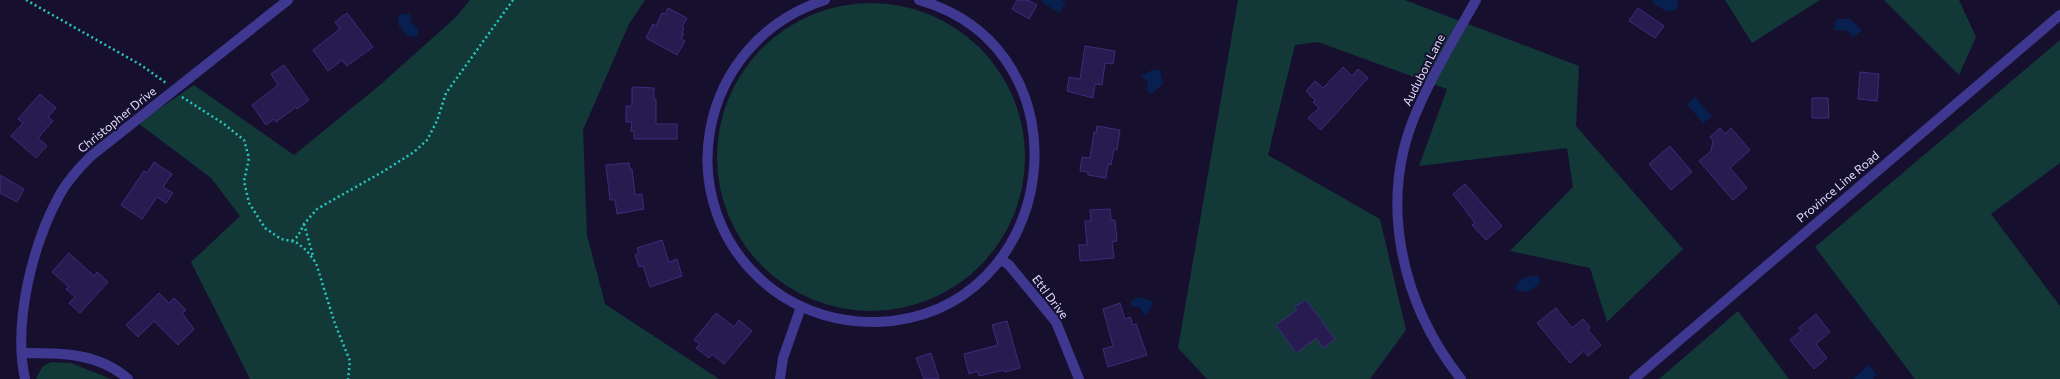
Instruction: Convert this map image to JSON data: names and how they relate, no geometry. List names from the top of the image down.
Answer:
{
  "streets": {
    "street": [
      "Audubon Lane",
      "Christopher Drive",
      "Province Line Road",
      "Ettl Drive"
    ]
  }
}
